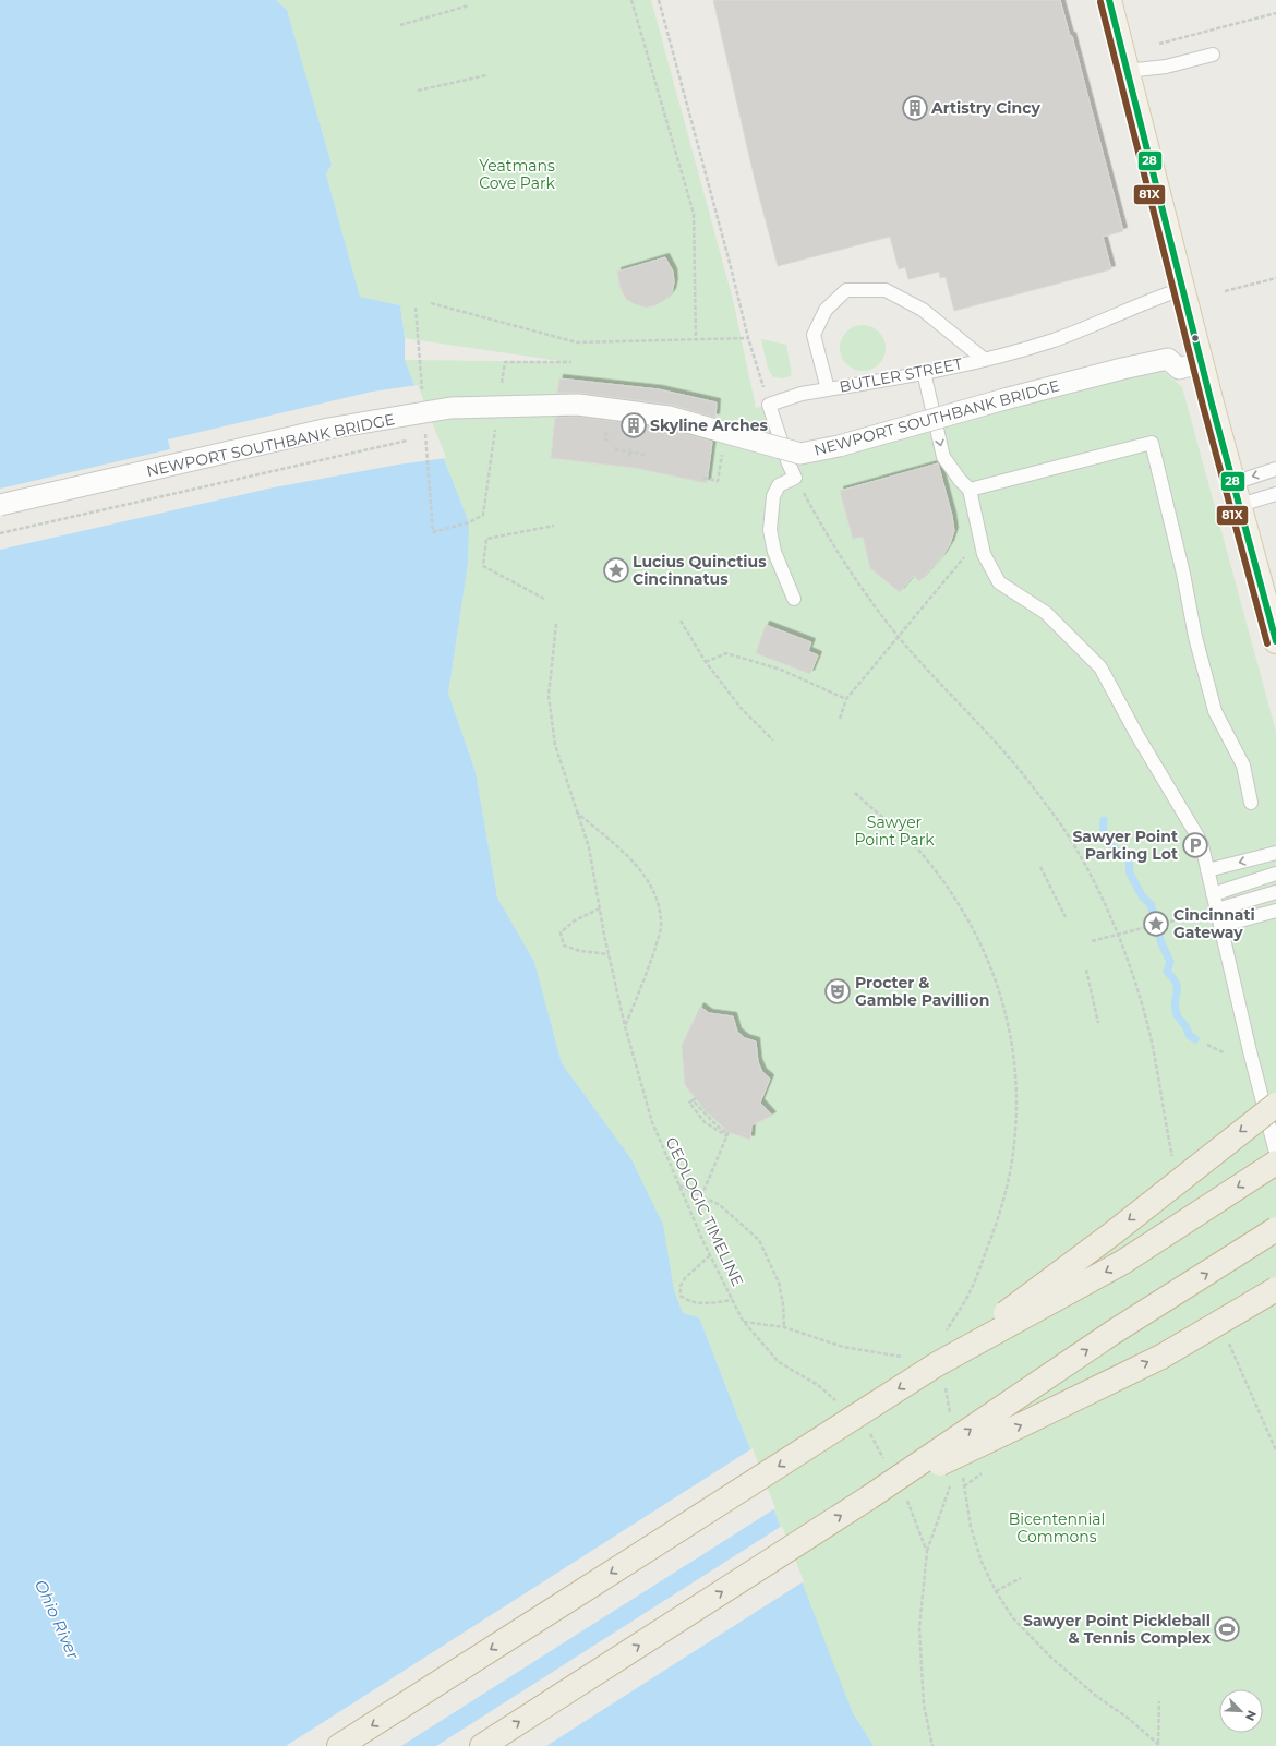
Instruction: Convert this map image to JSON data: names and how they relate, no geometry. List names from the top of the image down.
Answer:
{
  "streets": {
    "street": ["NEWPORT SOUTHBANK BRIDGE"],
    "lane": ["BUTLER STREET"],
    "path": ["GEOLOGIC TIMELINE"]
  },
  "water": ["Ohio River"],
  "parks": ["Yeatmans Cove Park", "Sawyer Point Park", "Bicentennial Commons"],
  "places": {
    "building": ["Artistry Cincy", "Skyline Arches"],
    "place": ["Lucius Quinctius Cincinnatus", "Cincinnati Gateway"],
    "parking": ["Sawyer Point Parking Lot"],
    "theatre": ["Procter & Gamble Pavillion"],
    "sports": ["Sawyer Point Pickleball & Tennis Complex"]
  },
  "lines": ["transit line 28", "transit line 81X"],
  "north": "bottom right"
}
